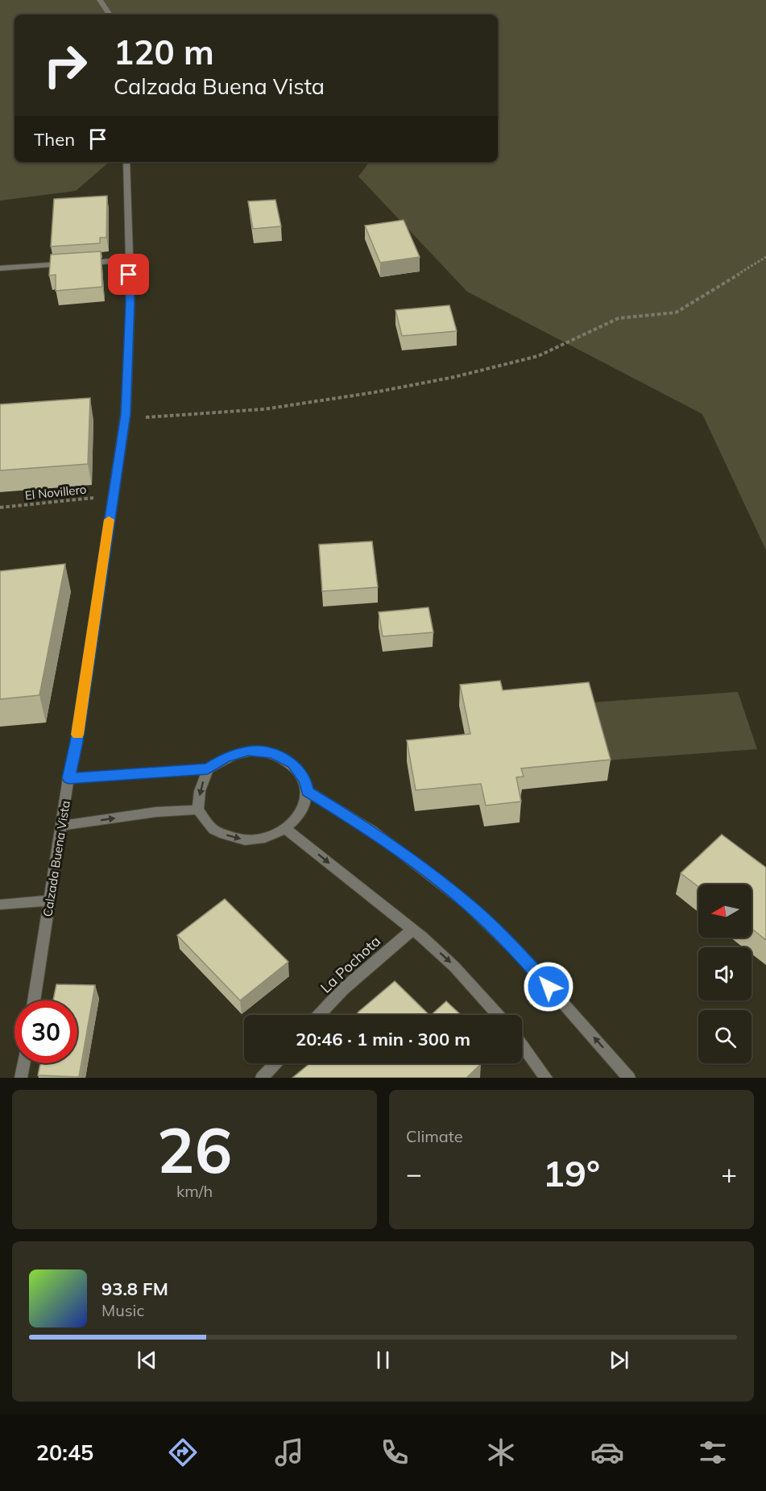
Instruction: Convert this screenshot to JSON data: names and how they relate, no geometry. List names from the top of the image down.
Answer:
{
  "streets": {
    "street": ["Calzada Buena Vista", "La Pochota"],
    "path": ["El Novillero"]
  },
  "crossings": [
    ["El Novillero", "Calzada Buena Vista"]
  ],
  "north": "left",
  "page": {
    "turn": ["120 m", "Calzada Buena Vista"],
    "then": "Then",
    "limit": "30",
    "trip": "20:46 · 1 min · 300 m",
    "tile": [
      ["26", "km/h"],
      "Climate"
    ],
    "heat": ["−", "19°", "+"],
    "song": ["93.8 FM", "Music"],
    "tabs": "20:45"
  }
}
